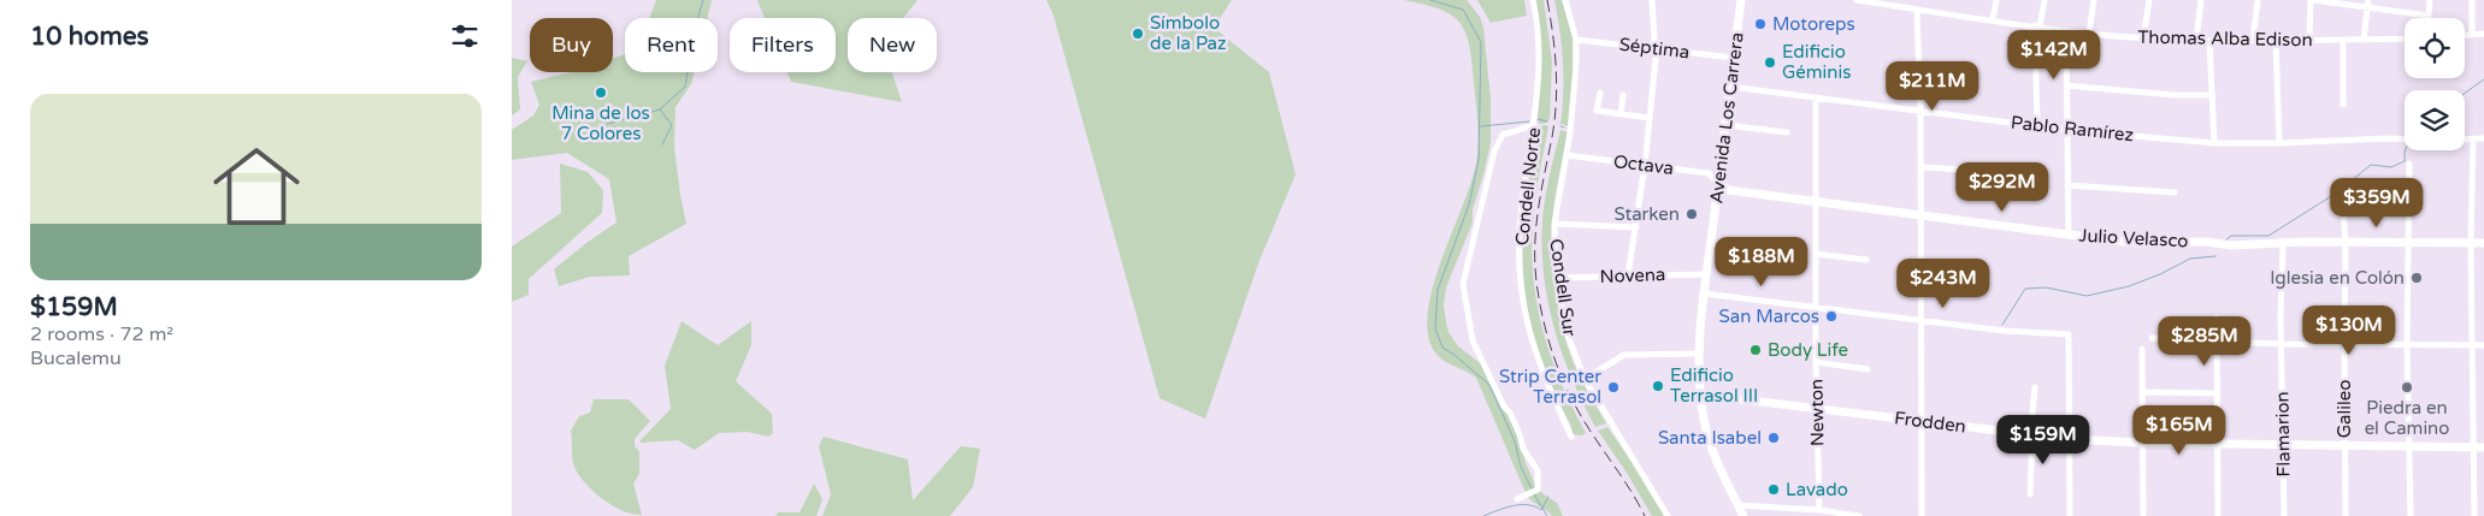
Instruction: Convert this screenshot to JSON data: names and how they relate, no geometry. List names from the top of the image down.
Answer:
{
  "streets": {
    "main road": ["Avenida Los Carrera", "Julio Velasco", "Frodden"],
    "street": [
      "Thomas Alba Edison",
      "Séptima",
      "Pablo Ramírez",
      "Octava",
      "Condell Norte",
      "Novena",
      "Condell Sur",
      "Galileo",
      "Newton",
      "Flamarion"
    ]
  },
  "crossings": [
    ["Séptima", "Avenida Los Carrera"],
    ["Séptima", "Condell Sur"],
    ["Avenida Los Carrera", "Pablo Ramírez"],
    ["Avenida Los Carrera", "Octava"],
    ["Avenida Los Carrera", "Julio Velasco"],
    ["Avenida Los Carrera", "Novena"],
    ["Avenida Los Carrera", "Frodden"],
    ["Pablo Ramírez", "Newton"],
    ["Octava", "Julio Velasco"],
    ["Octava", "Condell Sur"],
    ["Julio Velasco", "Galileo"],
    ["Julio Velasco", "Newton"],
    ["Julio Velasco", "Flamarion"],
    ["Novena", "Condell Sur"],
    ["Galileo", "Frodden"],
    ["Newton", "Frodden"],
    ["Frodden", "Flamarion"]
  ],
  "places": [
    "Motoreps",
    "Símbolo de la Paz",
    "Edificio Géminis",
    "Mina de los 7 Colores",
    "Starken",
    "Iglesia en Colón",
    "San Marcos",
    "Body Life",
    "Edificio Terrasol III",
    "Strip Center Terrasol",
    "Piedra en el Camino",
    "Santa Isabel",
    "Lavado"
  ],
  "page": {
    "heading": "10 homes",
    "chip": [
      "Buy",
      "Rent",
      "Filters",
      "New"
    ],
    "price": [
      "$142M",
      "$211M",
      "$292M",
      "$359M",
      "$188M",
      "$243M",
      "$130M",
      "$285M",
      "$165M",
      "$159M"
    ],
    "list": [
      {
        "name": "$159M",
        "note": "2 rooms · 72 m² · Bucalemu"
      }
    ]
  }
}
